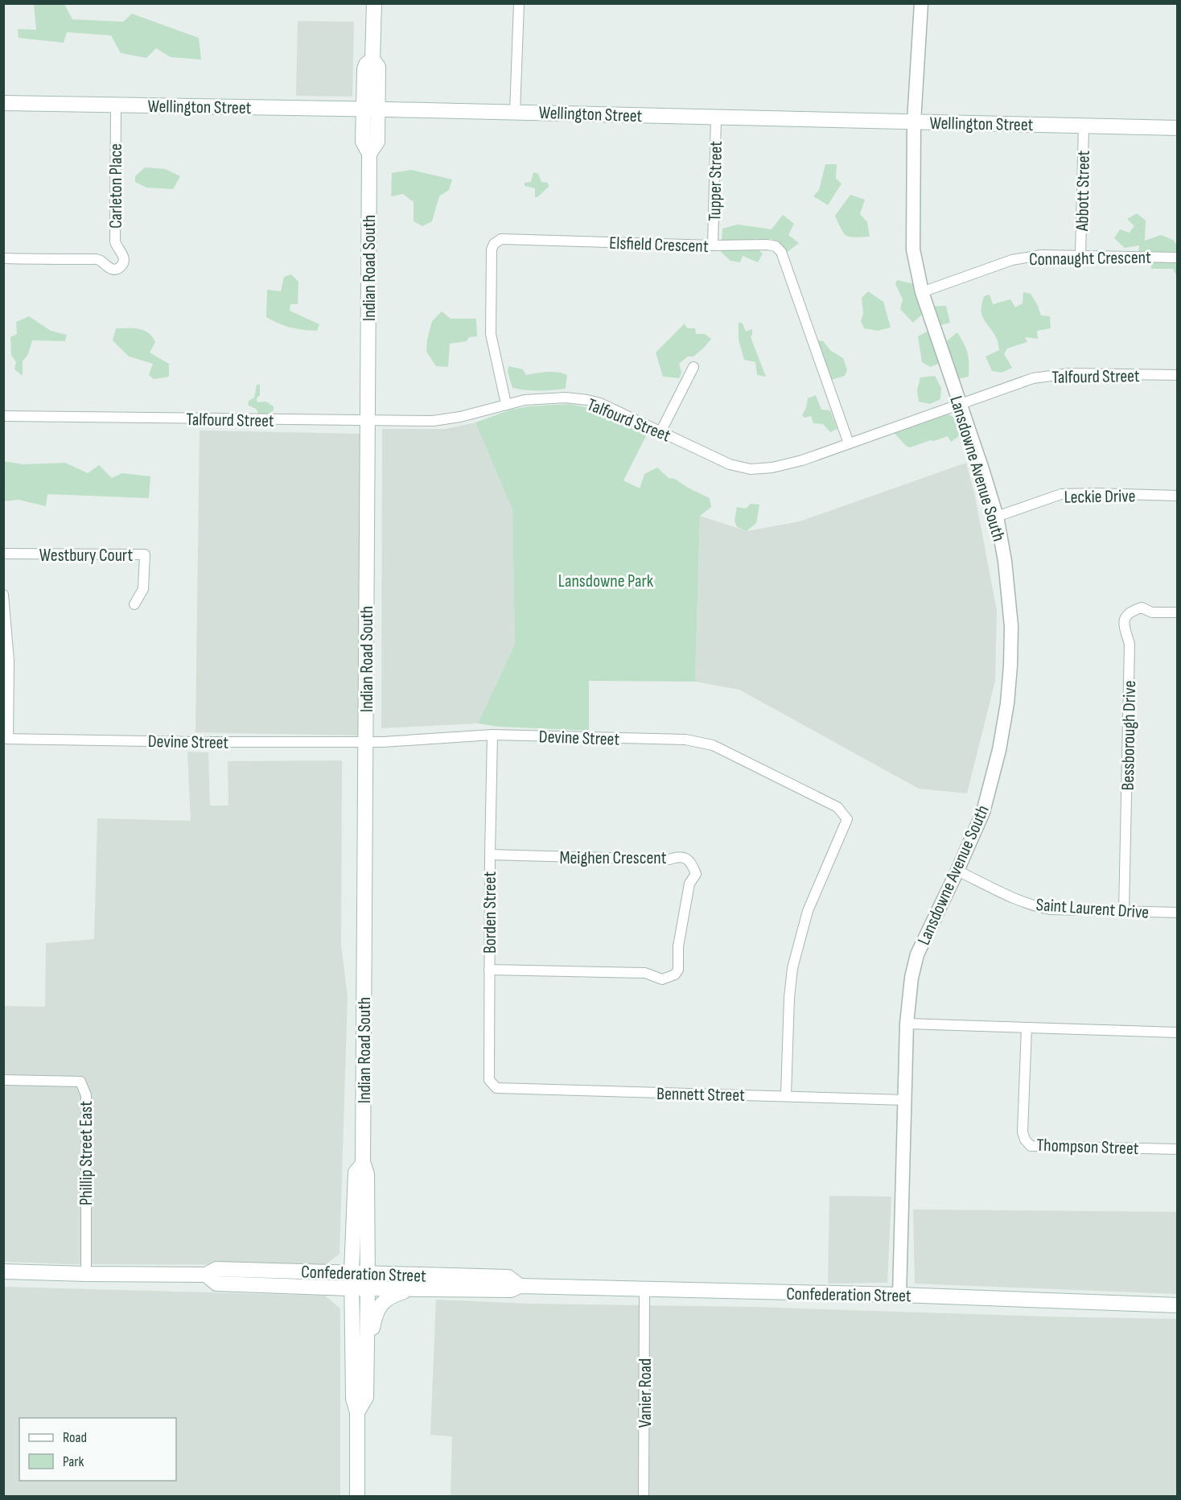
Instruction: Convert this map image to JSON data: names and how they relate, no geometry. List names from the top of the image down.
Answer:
{
  "streets": {
    "main road": ["Wellington Street", "Indian Road South", "Confederation Street"],
    "street": [
      "Tupper Street",
      "Carleton Place",
      "Abbott Street",
      "Elsfield Crescent",
      "Connaught Crescent",
      "Talfourd Street",
      "Lansdowne Avenue South",
      "Leckie Drive",
      "Westbury Court",
      "Bessborough Drive",
      "Devine Street",
      "Meighen Crescent",
      "Saint Laurent Drive",
      "Borden Street",
      "Bennett Street",
      "Thompson Street",
      "Phillip Street East",
      "Vanier Road"
    ]
  },
  "crossings": [
    ["Wellington Street", "Tupper Street"],
    ["Wellington Street", "Carleton Place"],
    ["Wellington Street", "Abbott Street"],
    ["Wellington Street", "Indian Road South"],
    ["Wellington Street", "Lansdowne Avenue South"],
    ["Tupper Street", "Elsfield Crescent"],
    ["Abbott Street", "Connaught Crescent"],
    ["Elsfield Crescent", "Talfourd Street"],
    ["Connaught Crescent", "Lansdowne Avenue South"],
    ["Indian Road South", "Talfourd Street"],
    ["Indian Road South", "Devine Street"],
    ["Indian Road South", "Confederation Street"],
    ["Talfourd Street", "Lansdowne Avenue South"],
    ["Lansdowne Avenue South", "Leckie Drive"],
    ["Lansdowne Avenue South", "Saint Laurent Drive"],
    ["Lansdowne Avenue South", "Bennett Street"],
    ["Lansdowne Avenue South", "Confederation Street"],
    ["Bessborough Drive", "Saint Laurent Drive"],
    ["Devine Street", "Borden Street"],
    ["Devine Street", "Bennett Street"],
    ["Meighen Crescent", "Borden Street"],
    ["Borden Street", "Bennett Street"],
    ["Phillip Street East", "Confederation Street"],
    ["Confederation Street", "Vanier Road"]
  ],
  "parks": ["Lansdowne Park"],
  "legend": ["Road", "Park"]
}
